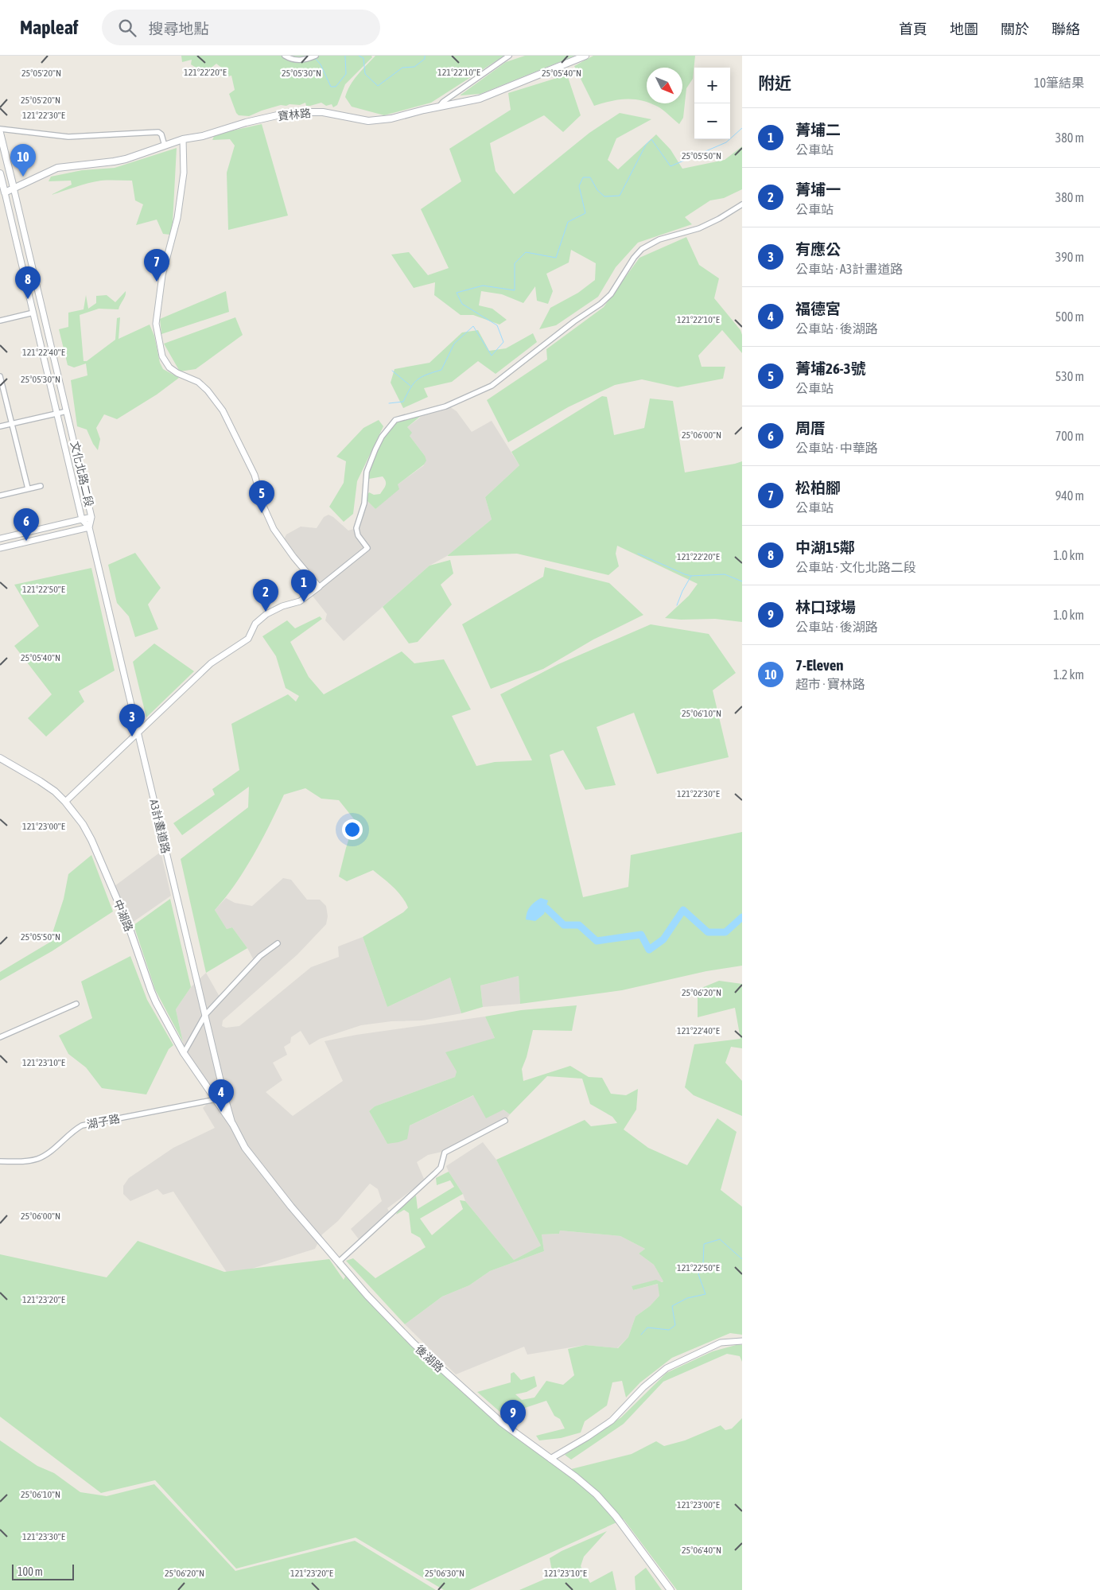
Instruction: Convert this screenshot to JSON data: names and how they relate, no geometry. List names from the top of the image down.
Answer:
{
  "streets": {
    "main road": [
      "寶林路",
      "文化北路二段",
      "中湖路",
      "後湖路"
    ],
    "street": ["A3計畫道路", "湖子路"]
  },
  "crossings": [
    ["寶林路", "文化北路二段"],
    ["文化北路二段", "A3計畫道路"],
    ["A3計畫道路", "後湖路"],
    ["中湖路", "湖子路"],
    ["中湖路", "後湖路"],
    ["湖子路", "後湖路"]
  ],
  "scale_bar": "100 m",
  "north": "bottom right",
  "page": {
    "header": "Mapleaf",
    "search": "搜尋地點",
    "nav": [
      "首頁",
      "地圖",
      "關於",
      "聯絡"
    ],
    "heading": ["附近", "10筆結果"],
    "map_buttons": ["+", "−"],
    "list": [
      {
        "mark": "1",
        "name": "菁埔二",
        "note": "公車站",
        "value": "380 m"
      },
      {
        "mark": "2",
        "name": "菁埔一",
        "note": "公車站",
        "value": "380 m"
      },
      {
        "mark": "3",
        "name": "有應公",
        "note": "公車站 · A3計畫道路",
        "value": "390 m"
      },
      {
        "mark": "4",
        "name": "福德宮",
        "note": "公車站 · 後湖路",
        "value": "500 m"
      },
      {
        "mark": "5",
        "name": "菁埔26-3號",
        "note": "公車站",
        "value": "530 m"
      },
      {
        "mark": "6",
        "name": "周厝",
        "note": "公車站 · 中華路",
        "value": "700 m"
      },
      {
        "mark": "7",
        "name": "松柏腳",
        "note": "公車站",
        "value": "940 m"
      },
      {
        "mark": "8",
        "name": "中湖15鄰",
        "note": "公車站 · 文化北路二段",
        "value": "1.0 km"
      },
      {
        "mark": "9",
        "name": "林口球場",
        "note": "公車站 · 後湖路",
        "value": "1.0 km"
      },
      {
        "mark": "10",
        "name": "7-Eleven",
        "note": "超市 · 寶林路",
        "value": "1.2 km"
      }
    ],
    "pins": [
      "10",
      "7",
      "8",
      "5",
      "6",
      "1",
      "2",
      "3",
      "4",
      "9"
    ],
    "scale": "100 m"
  },
  "coordinates": [
    "121°22'20\"E",
    "121°22'10\"E",
    "25°05'20\"N",
    "25°05'30\"N",
    "25°05'40\"N",
    "121°22'30\"E",
    "25°05'50\"N",
    "121°22'40\"E",
    "25°06'00\"N",
    "121°22'50\"E",
    "25°06'10\"N",
    "121°23'00\"E",
    "25°06'20\"N",
    "121°23'10\"E",
    "121°23'20\"E",
    "121°23'30\"E",
    "25°06'40\"N",
    "25°06'30\"N"
  ]
}
